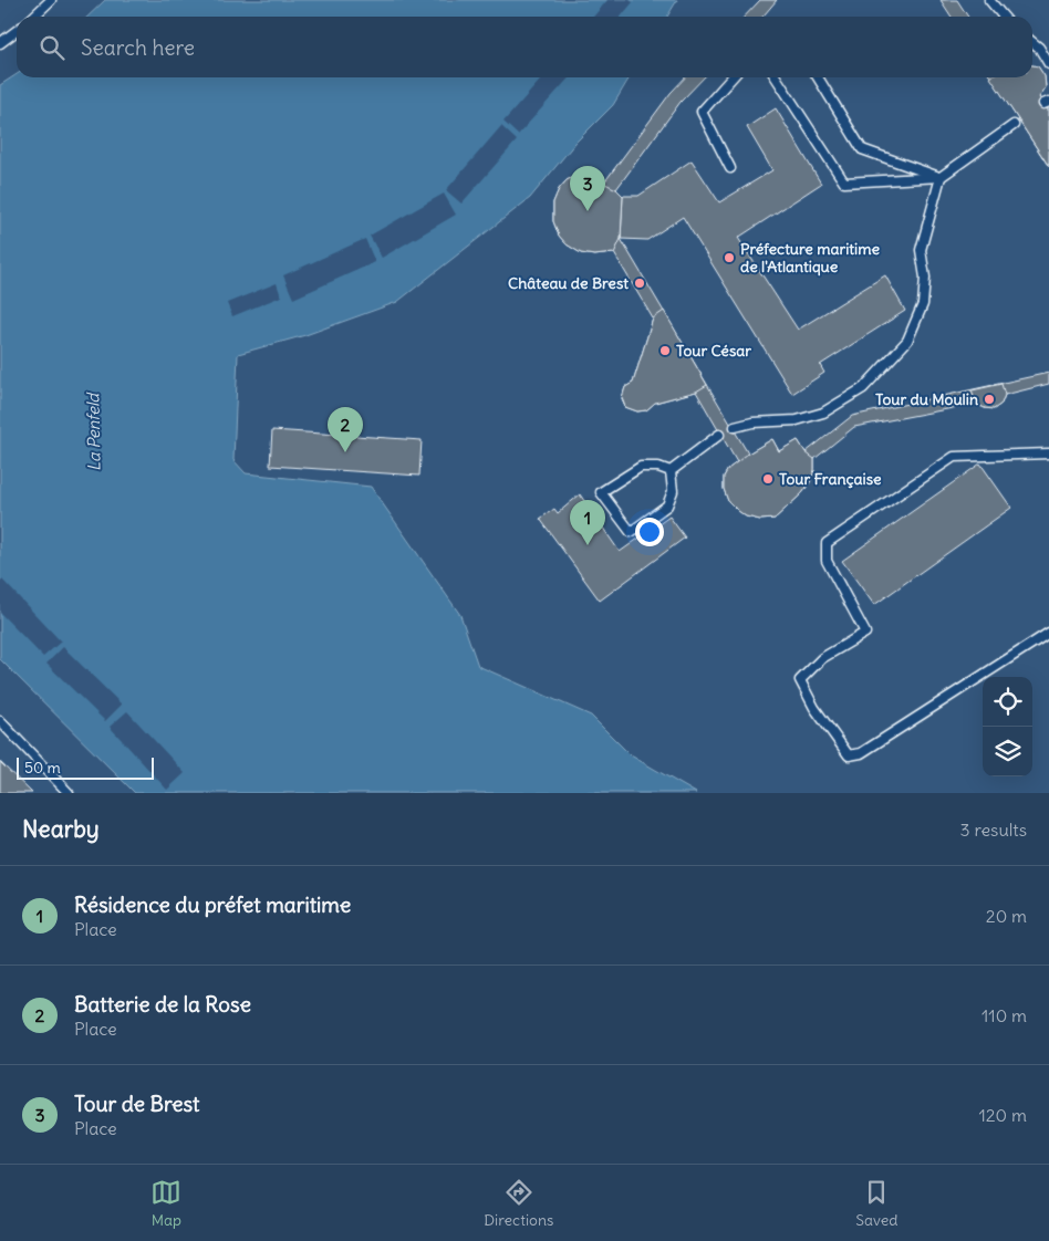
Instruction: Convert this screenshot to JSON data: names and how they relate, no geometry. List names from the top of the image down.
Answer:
{
  "water": ["La Penfeld"],
  "places": [
    "Préfecture maritime de l'Atlantique",
    "Château de Brest",
    "Tour César",
    "Tour du Moulin",
    "Tour Française"
  ],
  "scale_bar": "50 m",
  "page": {
    "search": "Search here",
    "pins": ["3", "2", "1"],
    "scale": "50 m",
    "heading": ["Nearby", "3 results"],
    "list": [
      {
        "mark": "1",
        "name": "Résidence du préfet maritime",
        "note": "Place",
        "value": "20 m"
      },
      {
        "mark": "2",
        "name": "Batterie de la Rose",
        "note": "Place",
        "value": "110 m"
      },
      {
        "mark": "3",
        "name": "Tour de Brest",
        "note": "Place",
        "value": "120 m"
      }
    ],
    "nav": ["Map", "Directions", "Saved"]
  }
}
